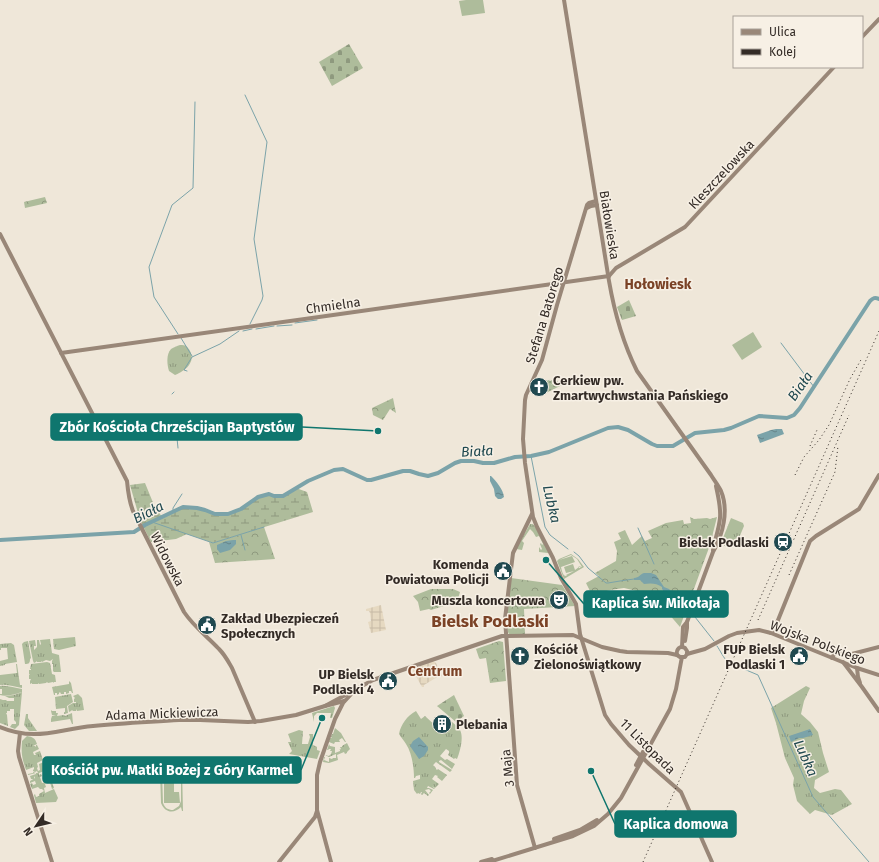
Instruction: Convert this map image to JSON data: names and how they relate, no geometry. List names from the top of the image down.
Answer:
{
  "streets": {
    "main road": [
      "Kleszczelowska",
      "Białowieska",
      "Chmielna",
      "Stefana Batorego",
      "Widowska",
      "Wojska Polskiego",
      "Adama Mickiewicza",
      "11 Listopada",
      "3 Maja"
    ]
  },
  "crossings": [
    ["Kleszczelowska", "Białowieska"],
    ["Kleszczelowska", "Chmielna"],
    ["Białowieska", "Chmielna"],
    ["Białowieska", "Stefana Batorego"],
    ["Białowieska", "Wojska Polskiego"],
    ["Chmielna", "Stefana Batorego"],
    ["Chmielna", "Widowska"],
    ["Stefana Batorego", "11 Listopada"],
    ["Stefana Batorego", "3 Maja"],
    ["Widowska", "Adama Mickiewicza"],
    ["Adama Mickiewicza", "11 Listopada"],
    ["Adama Mickiewicza", "3 Maja"],
    ["11 Listopada", "3 Maja"]
  ],
  "districts": ["Hołowiesk", "Bielsk Podlaski", "Centrum"],
  "water": ["Biała", "Lubka"],
  "places": {
    "church": ["Cerkiew pw. Zmartwychwstania Pańskiego", "Kościół Zielonoświątkowy"],
    "other": [
      "Zbór Kościoła Chrześcijan Baptystów",
      "Kaplica św. Mikołaja",
      "Kościół pw. Matki Bożej z Góry Karmel",
      "Kaplica domowa"
    ],
    "station": ["Bielsk Podlaski"],
    "public building": [
      "Komenda Powiatowa Policji",
      "Zakład Ubezpieczeń Społecznych",
      "FUP Bielsk Podlaski 1",
      "UP Bielsk Podlaski 4"
    ],
    "theatre": ["Muszla koncertowa"],
    "building": ["Plebania"]
  },
  "legend": ["Ulica", "Kolej"],
  "north": "bottom left"
}
